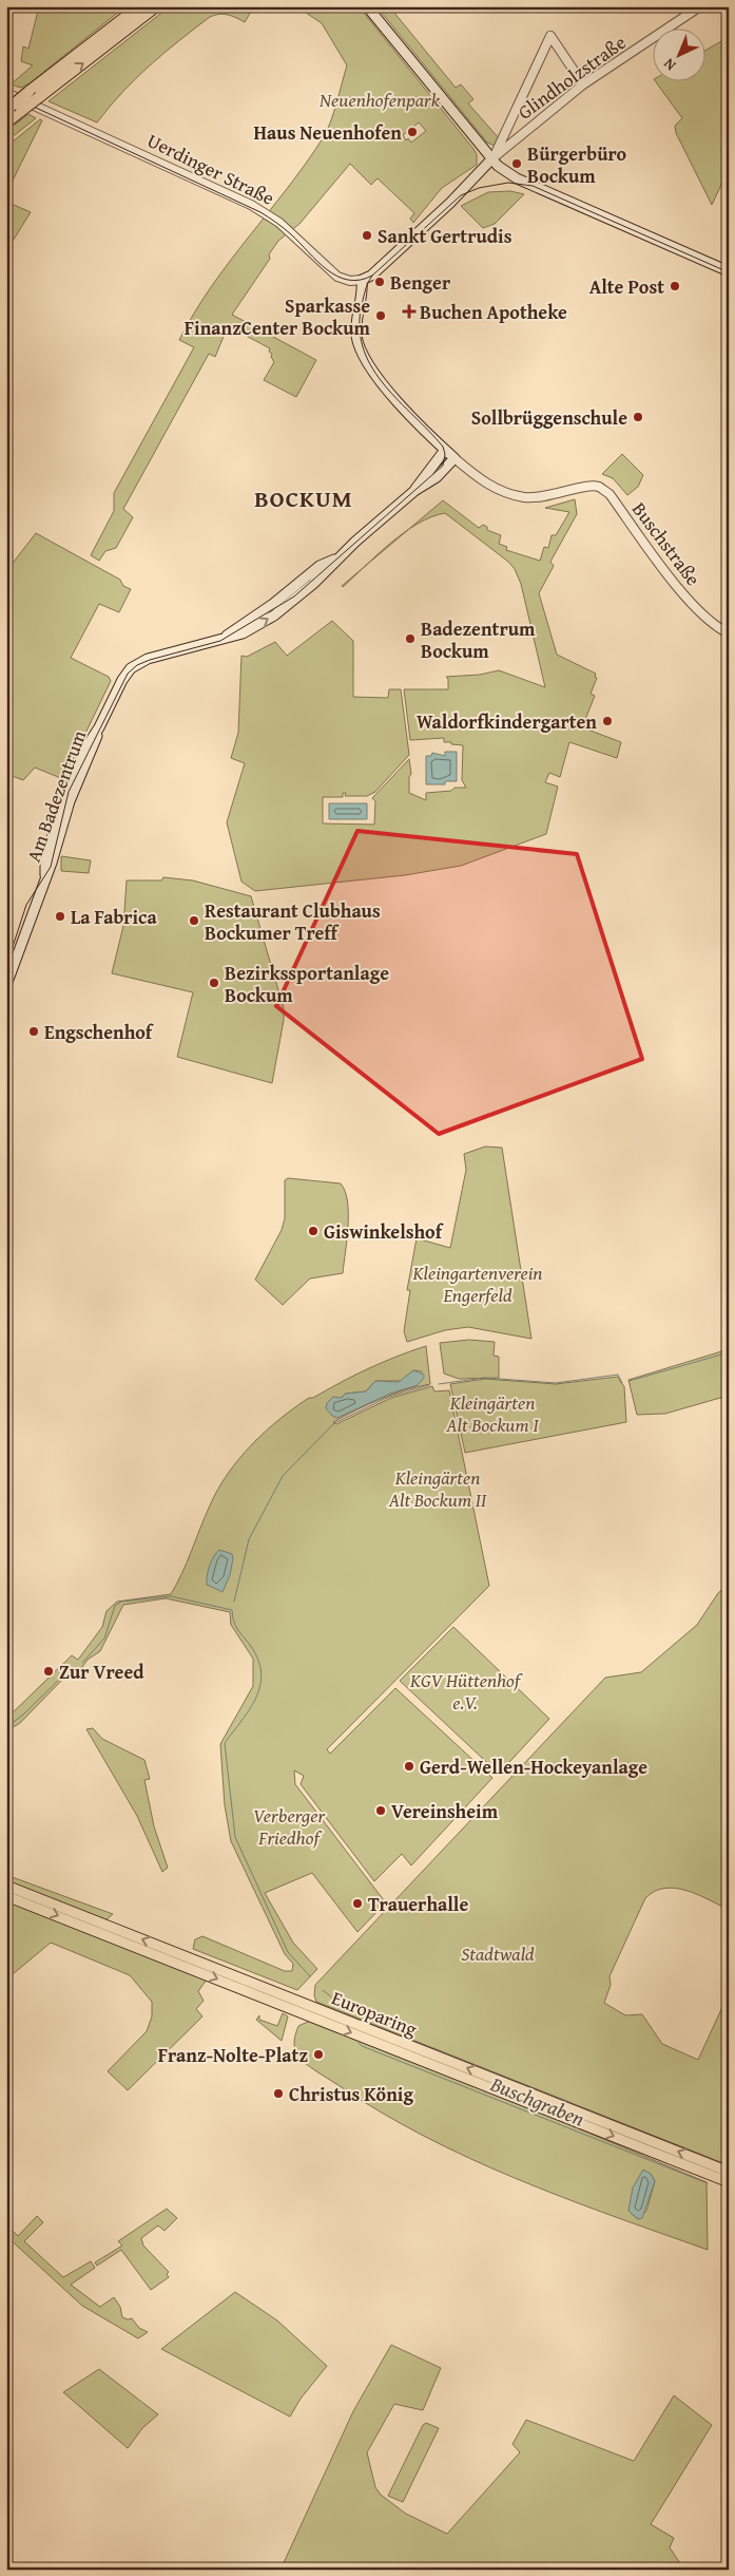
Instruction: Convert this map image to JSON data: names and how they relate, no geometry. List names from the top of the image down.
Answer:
{
  "streets": {
    "main road": ["Am Badezentrum", "Europaring"],
    "street": ["Glindholzstraße", "Uerdinger Straße", "Buschstraße"]
  },
  "crossings": [
    ["Buschstraße", "Am Badezentrum"]
  ],
  "districts": ["BOCKUM"],
  "water": ["Buschgraben"],
  "parks": [
    "Neuenhofenpark",
    "Kleingartenverein Engerfeld",
    "Kleingärten Alt Bockum I",
    "Kleingärten Alt Bockum II",
    "KGV Hüttenhof e.V.",
    "Verberger Friedhof",
    "Stadtwald"
  ],
  "places": {
    "other": [
      "Haus Neuenhofen",
      "Bürgerbüro Bockum",
      "Sankt Gertrudis",
      "Benger",
      "Alte Post",
      "Sparkasse FinanzCenter Bockum",
      "Sollbrüggenschule",
      "Badezentrum Bockum",
      "Waldorfkindergarten",
      "La Fabrica",
      "Restaurant Clubhaus Bockumer Treff",
      "Bezirkssportanlage Bockum",
      "Engschenhof",
      "Giswinkelshof",
      "Zur Vreed",
      "Gerd-Wellen-Hockeyanlage",
      "Vereinsheim",
      "Trauerhalle",
      "Franz-Nolte-Platz",
      "Christus König"
    ],
    "health": ["Buchen Apotheke"]
  },
  "north": "bottom left"
}
